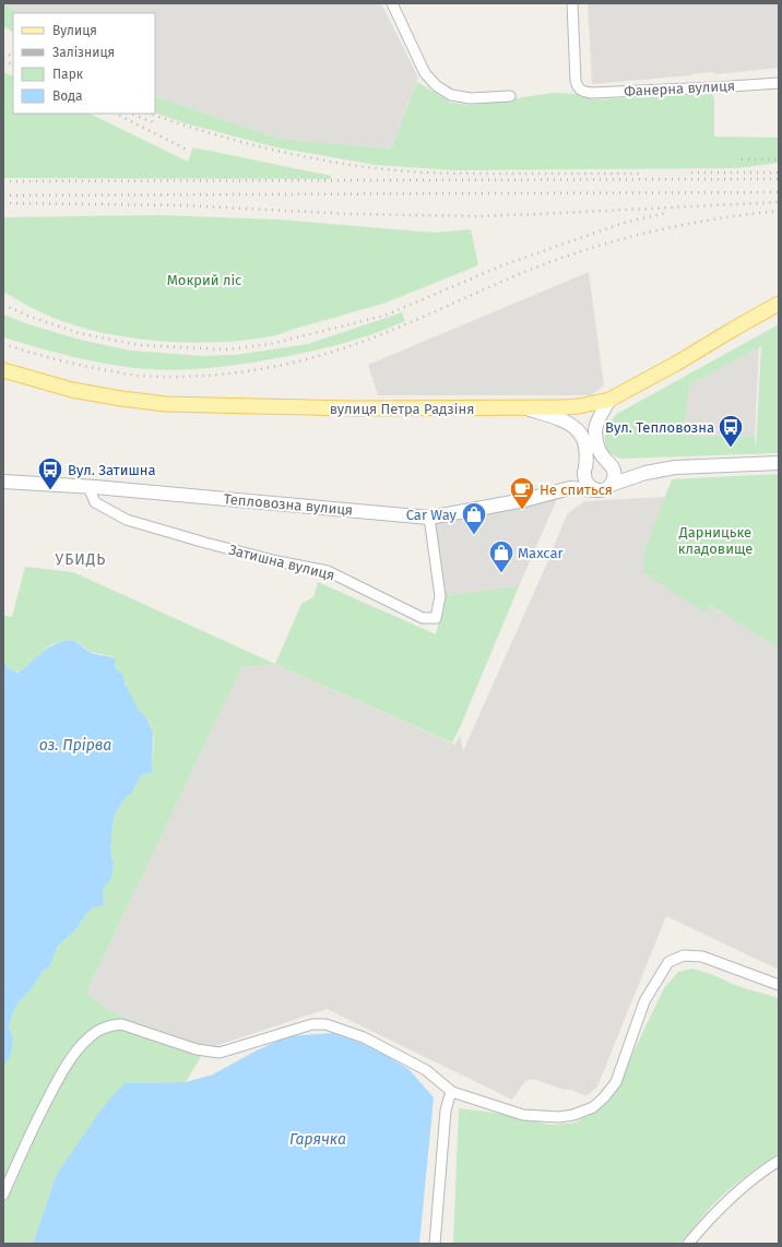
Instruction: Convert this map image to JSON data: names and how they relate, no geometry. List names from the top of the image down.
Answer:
{
  "streets": {
    "main road": ["вулиця Петра Радзіня"],
    "street": ["Фанерна вулиця", "Тепловозна вулиця", "Затишна вулиця"]
  },
  "crossings": [
    ["Тепловозна вулиця", "Затишна вулиця"]
  ],
  "districts": ["УБИДЬ"],
  "water": ["оз. Прірва", "Гарячка"],
  "parks": ["Мокрий ліс", "Дарницьке кладовище"],
  "places": {
    "bus stop": ["Вул. Тепловозна", "Вул. Затишна"],
    "cafe": ["Не спиться"],
    "shop": ["Car Way", "Maxcar"]
  },
  "legend": [
    "Вулиця",
    "Залізниця",
    "Парк",
    "Вода"
  ]
}
